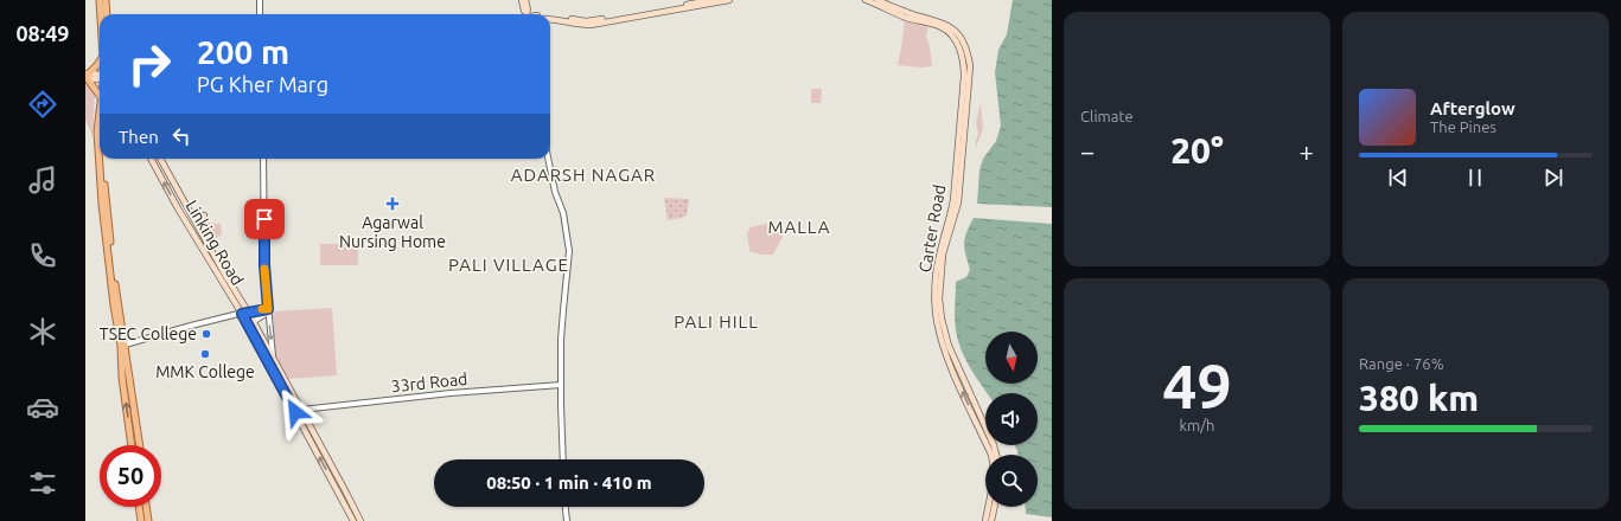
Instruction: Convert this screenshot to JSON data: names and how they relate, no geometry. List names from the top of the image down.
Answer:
{
  "streets": {
    "main road": ["Carter Road", "Linking Road"],
    "street": ["33rd Road"]
  },
  "crossings": [
    ["Linking Road", "33rd Road"]
  ],
  "districts": [
    "ADARSH NAGAR",
    "MALLA",
    "PALI VILLAGE",
    "PALI HILL"
  ],
  "places": {
    "health": ["Agarwal Nursing Home"],
    "other": ["TSEC College", "MMK College"]
  },
  "north": "bottom",
  "page": {
    "tabs": "08:49",
    "tile": [
      "Climate",
      ["49", "km/h"],
      ["Range · 76%", "380 km"]
    ],
    "turn": ["200 m", "PG Kher Marg"],
    "song": ["Afterglow", "The Pines"],
    "then": "Then",
    "heat": ["−", "20°", "+"],
    "limit": "50",
    "trip": "08:50 · 1 min · 410 m"
  }
}
